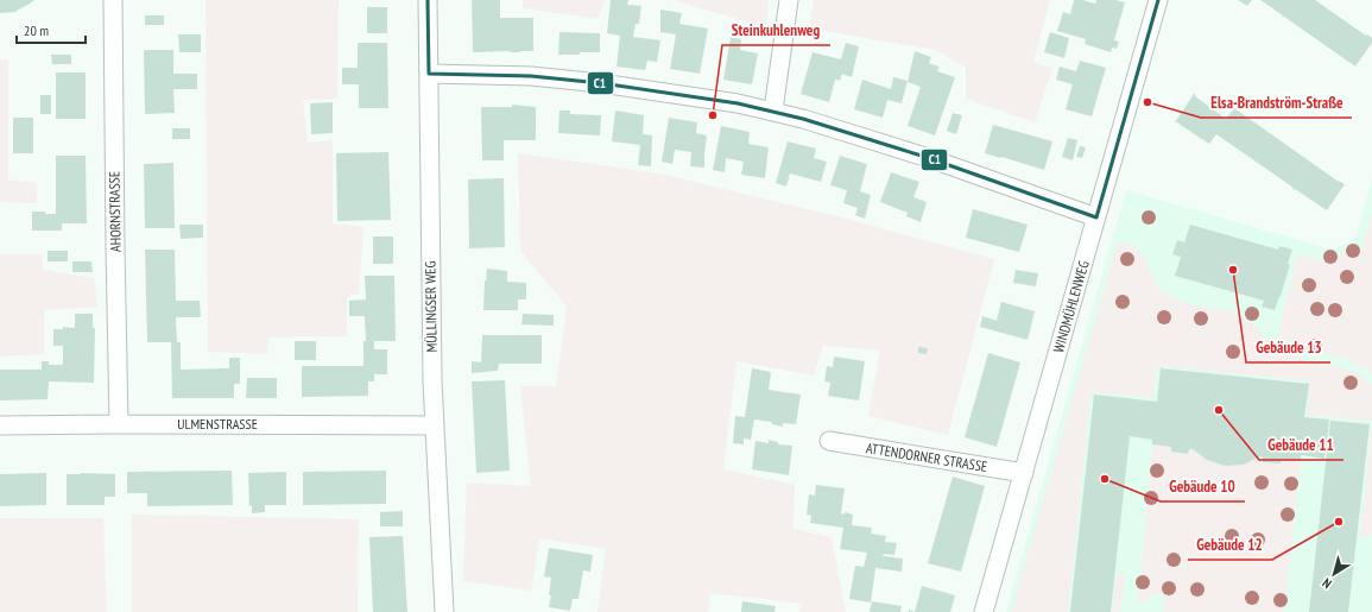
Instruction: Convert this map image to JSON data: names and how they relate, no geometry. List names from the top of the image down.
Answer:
{
  "streets": {
    "street": [
      "AHORNSTRASSE",
      "MÜLLINGSER WEG",
      "WINDMÜHLENWEG",
      "ULMENSTRASSE",
      "ATTENDORNER STRASSE"
    ]
  },
  "crossings": [
    ["AHORNSTRASSE", "ULMENSTRASSE"],
    ["MÜLLINGSER WEG", "ULMENSTRASSE"],
    ["WINDMÜHLENWEG", "ATTENDORNER STRASSE"]
  ],
  "places": [
    "Elsa-Brandström-Straße",
    "Steinkuhlenweg",
    "Gebäude 13",
    "Gebäude 11",
    "Gebäude 10",
    "Gebäude 12"
  ],
  "lines": ["transit line C1"],
  "scale_bar": "20 m",
  "north": "bottom left"
}
